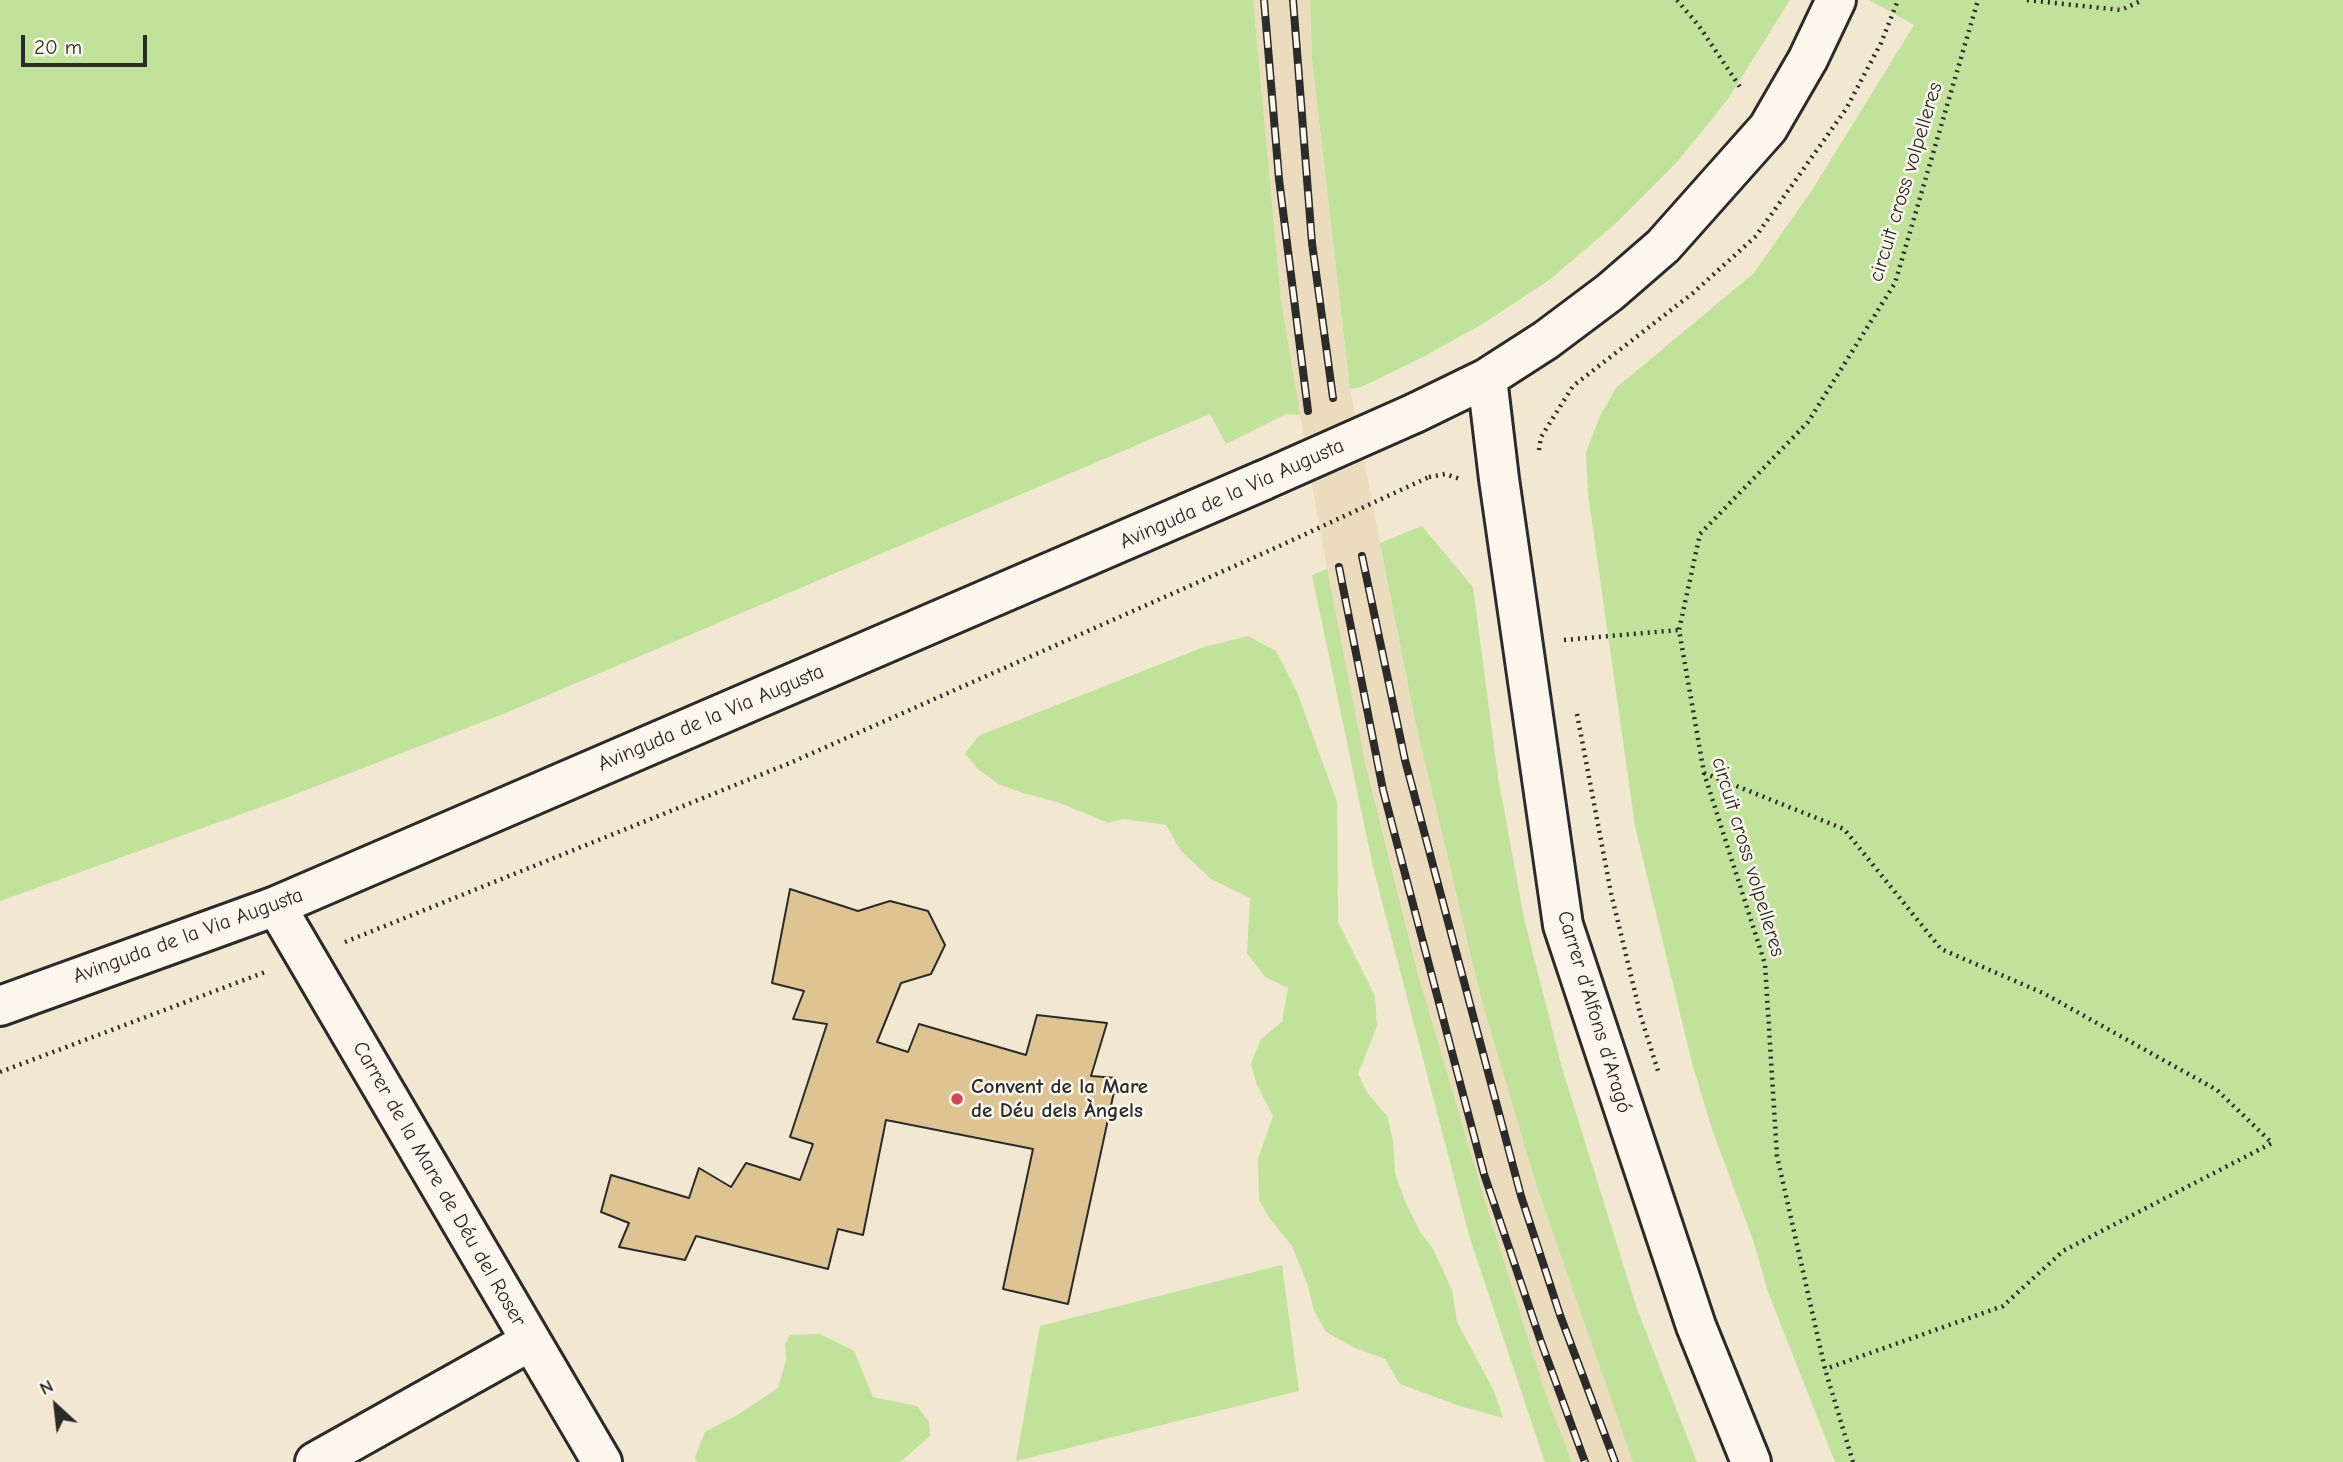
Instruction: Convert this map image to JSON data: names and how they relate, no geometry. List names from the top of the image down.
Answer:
{
  "streets": {
    "street": ["Avinguda de la Via Augusta", "Carrer d'Alfons d'Aragó", "Carrer de la Mare de Déu del Roser"],
    "path": ["circuit cross volpelleres"]
  },
  "crossings": [
    ["Avinguda de la Via Augusta", "Carrer d'Alfons d'Aragó"],
    ["Avinguda de la Via Augusta", "Carrer de la Mare de Déu del Roser"]
  ],
  "places": ["Convent de la Mare de Déu dels Àngels"],
  "scale_bar": "20 m",
  "north": "top left"
}
